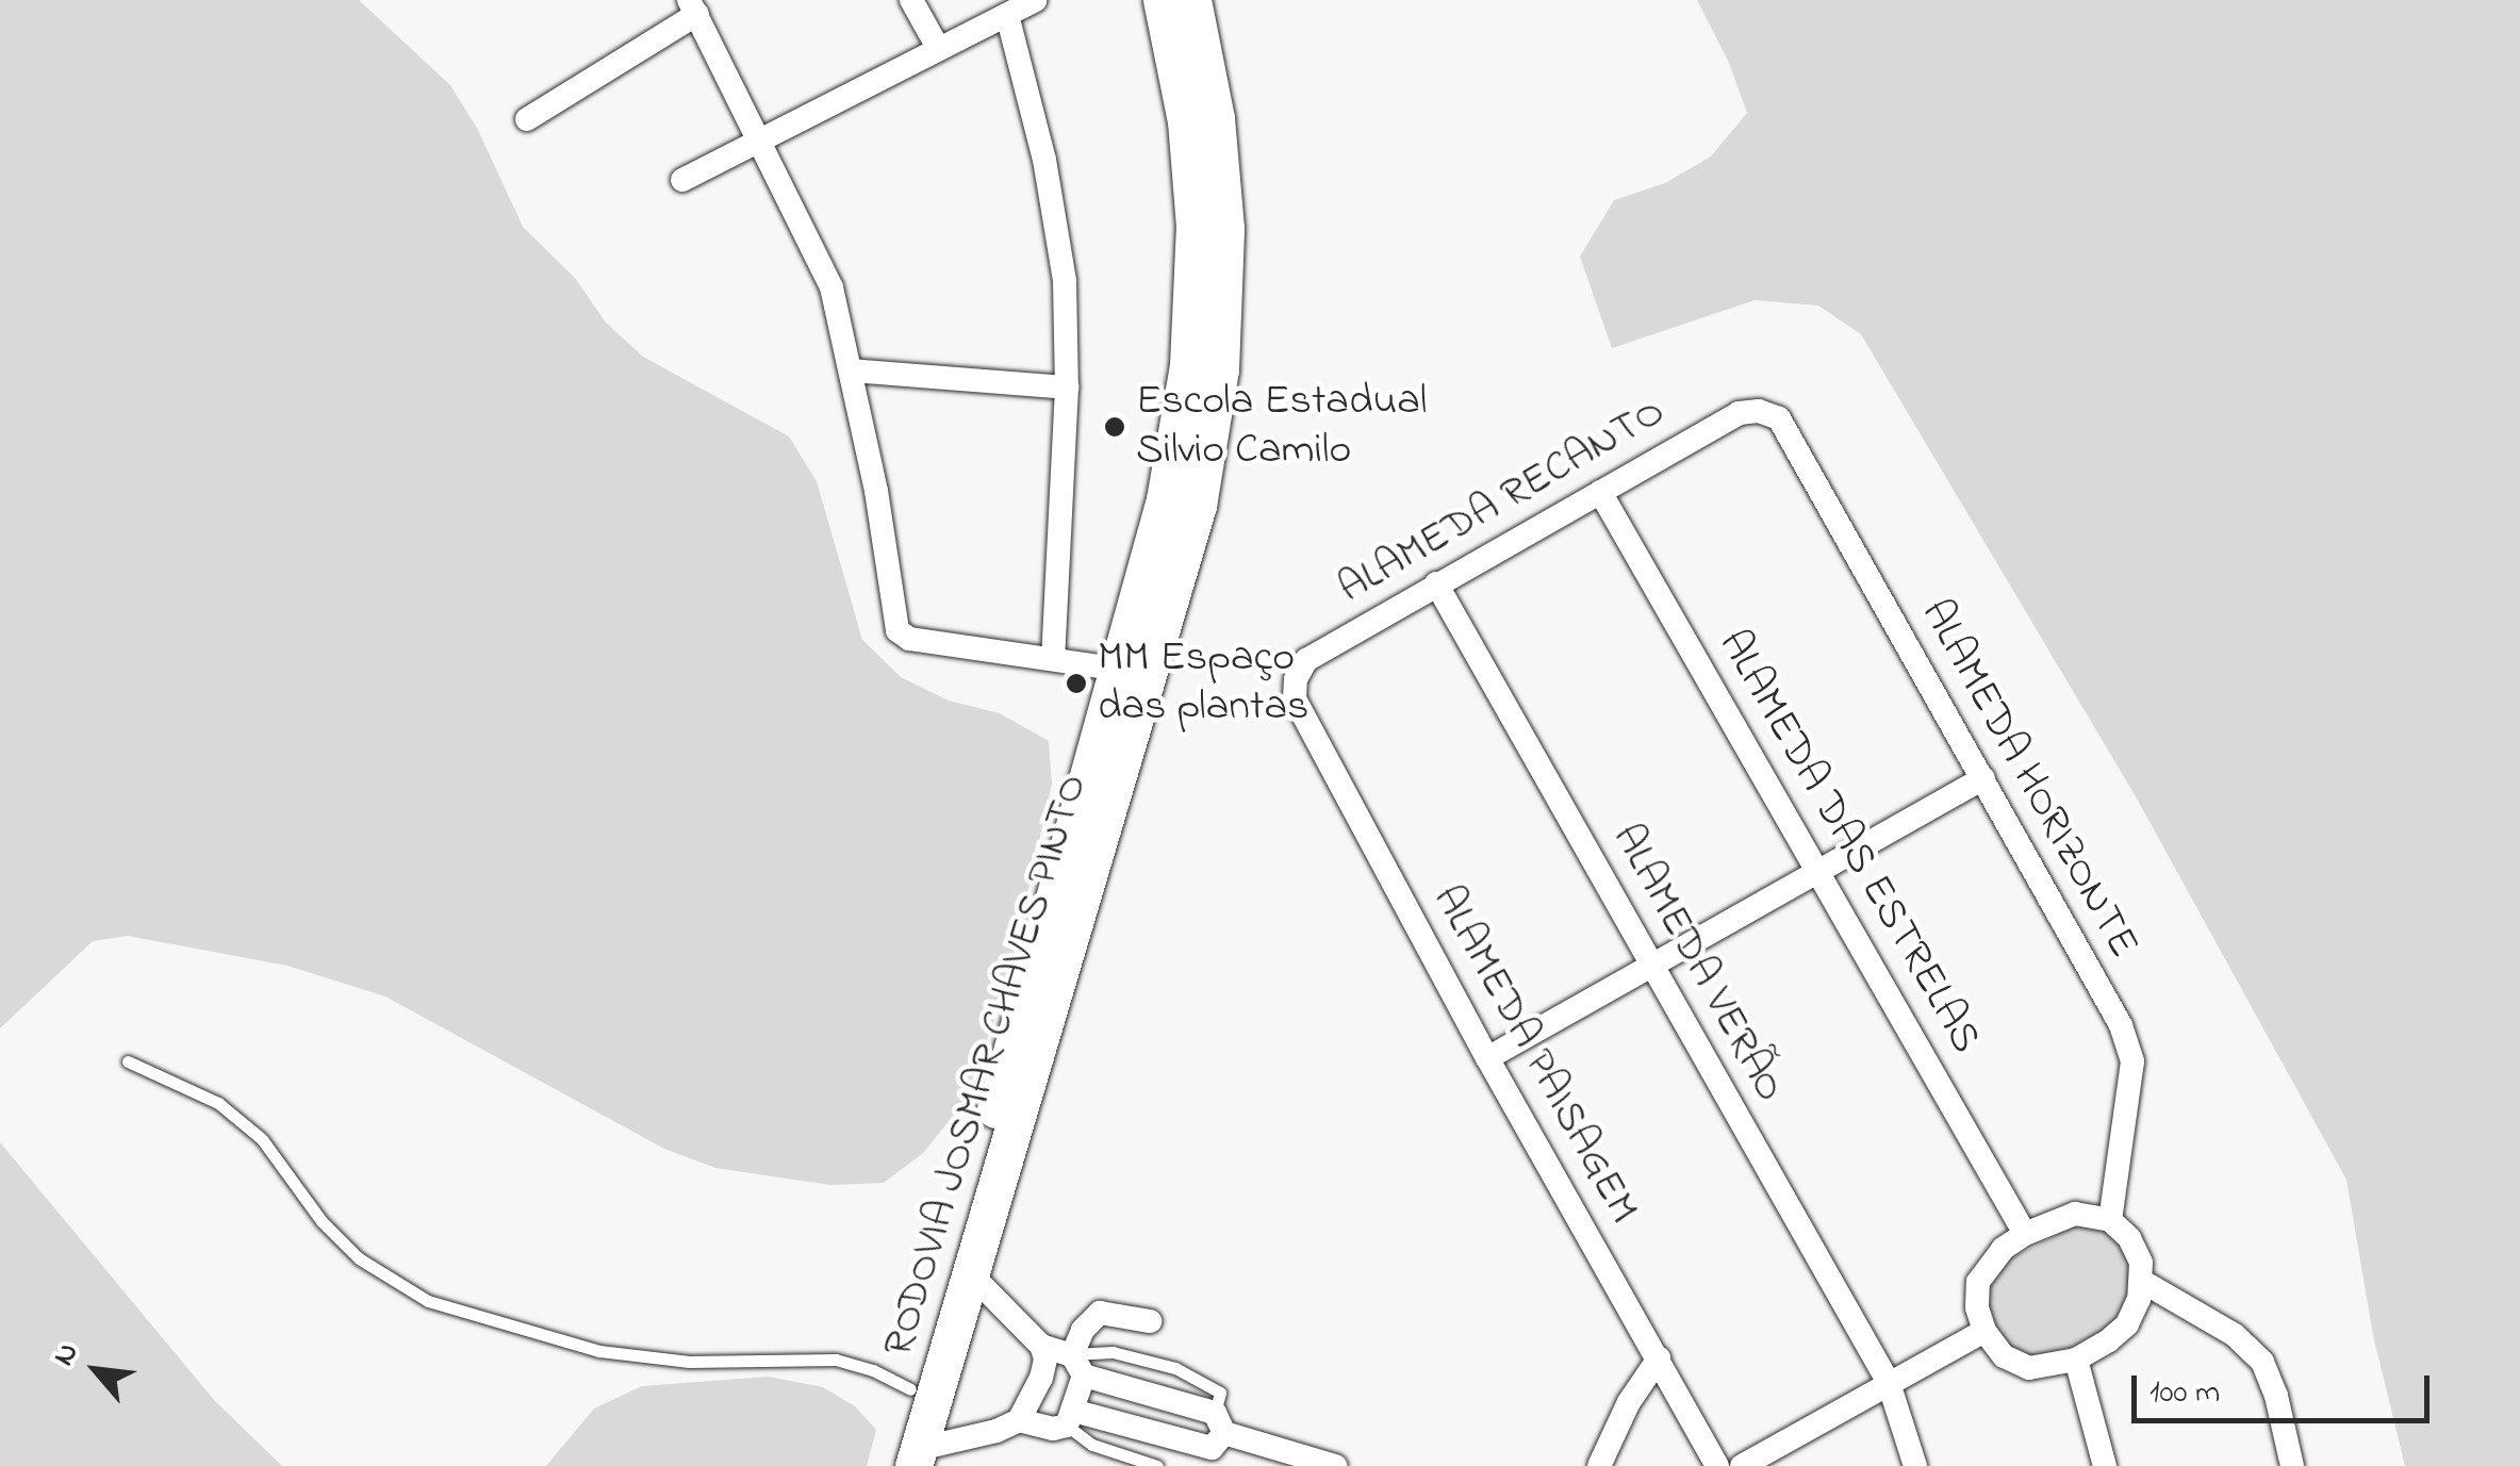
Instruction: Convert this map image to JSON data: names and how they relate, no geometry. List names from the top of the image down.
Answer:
{
  "streets": {
    "main road": ["RODOVIA JOSMAR CHAVES PINTO"],
    "street": [
      "ALAMEDA RECANTO",
      "ALAMEDA HORIZONTE",
      "ALAMEDA DAS ESTRELAS",
      "ALAMEDA VERÃO",
      "ALAMEDA PAISAGEM"
    ]
  },
  "crossings": [
    ["ALAMEDA RECANTO", "ALAMEDA HORIZONTE"],
    ["ALAMEDA RECANTO", "ALAMEDA DAS ESTRELAS"],
    ["ALAMEDA RECANTO", "ALAMEDA VERÃO"],
    ["ALAMEDA RECANTO", "ALAMEDA PAISAGEM"],
    ["ALAMEDA HORIZONTE", "ALAMEDA DAS ESTRELAS"]
  ],
  "places": ["Escola Estadual Silvio Camilo", "MM Espaço das plantas"],
  "scale_bar": "100 m",
  "north": "top left"
}
